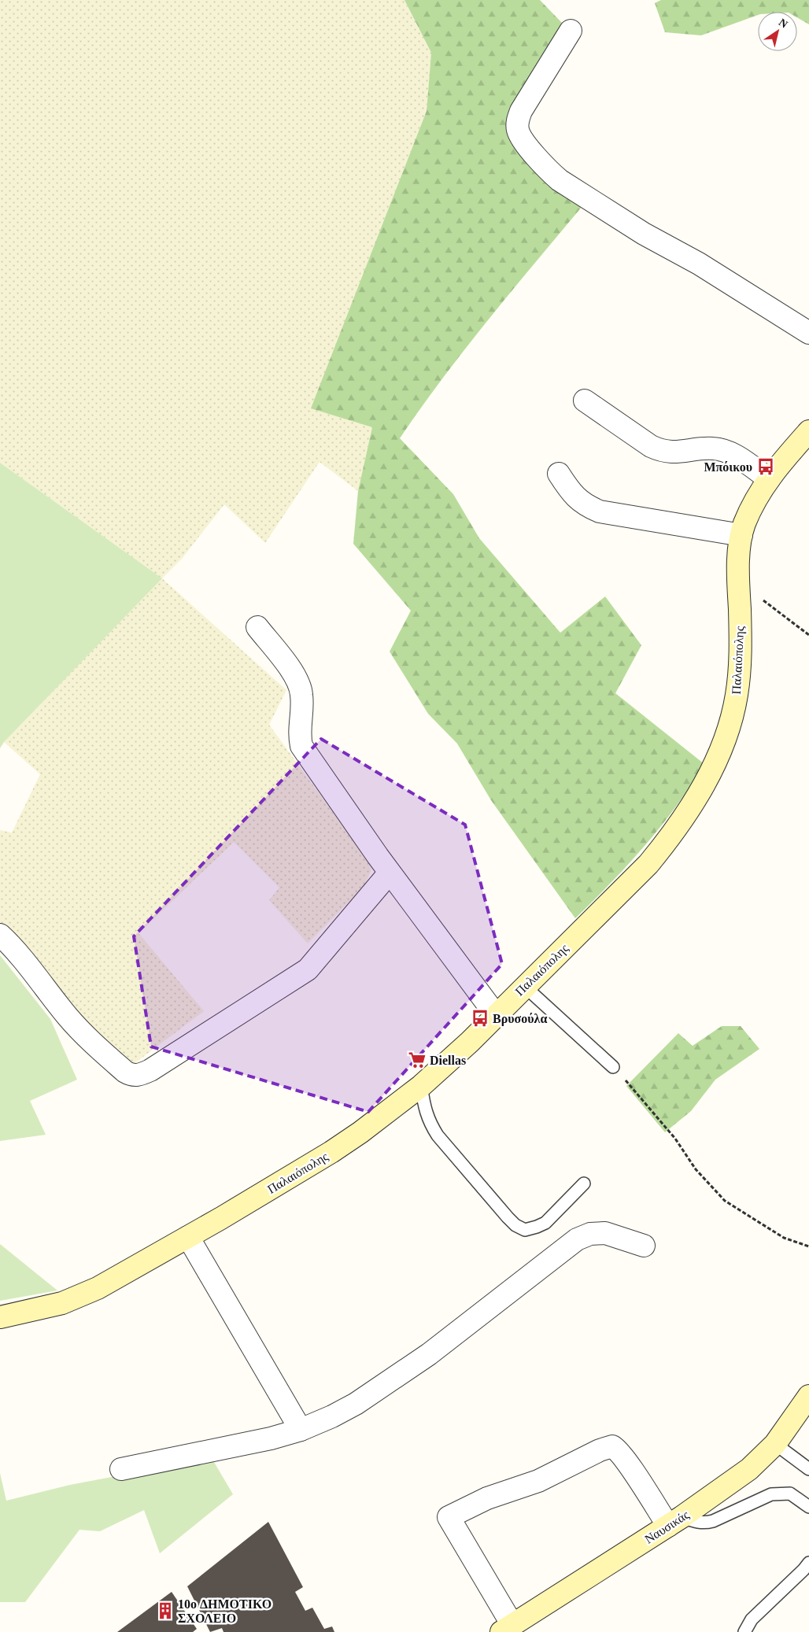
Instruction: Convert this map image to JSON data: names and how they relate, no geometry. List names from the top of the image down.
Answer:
{
  "streets": {
    "main road": ["Παλαιόπολης", "Ναυσικάς"]
  },
  "places": {
    "bus stop": ["Μπόικου", "Βρυσούλα"],
    "supermarket": ["Diellas"],
    "building": ["10o ΔΗΜΟΤΙΚΟ ΣΧΟΛΕΙΟ"]
  },
  "north": "top right"
}
